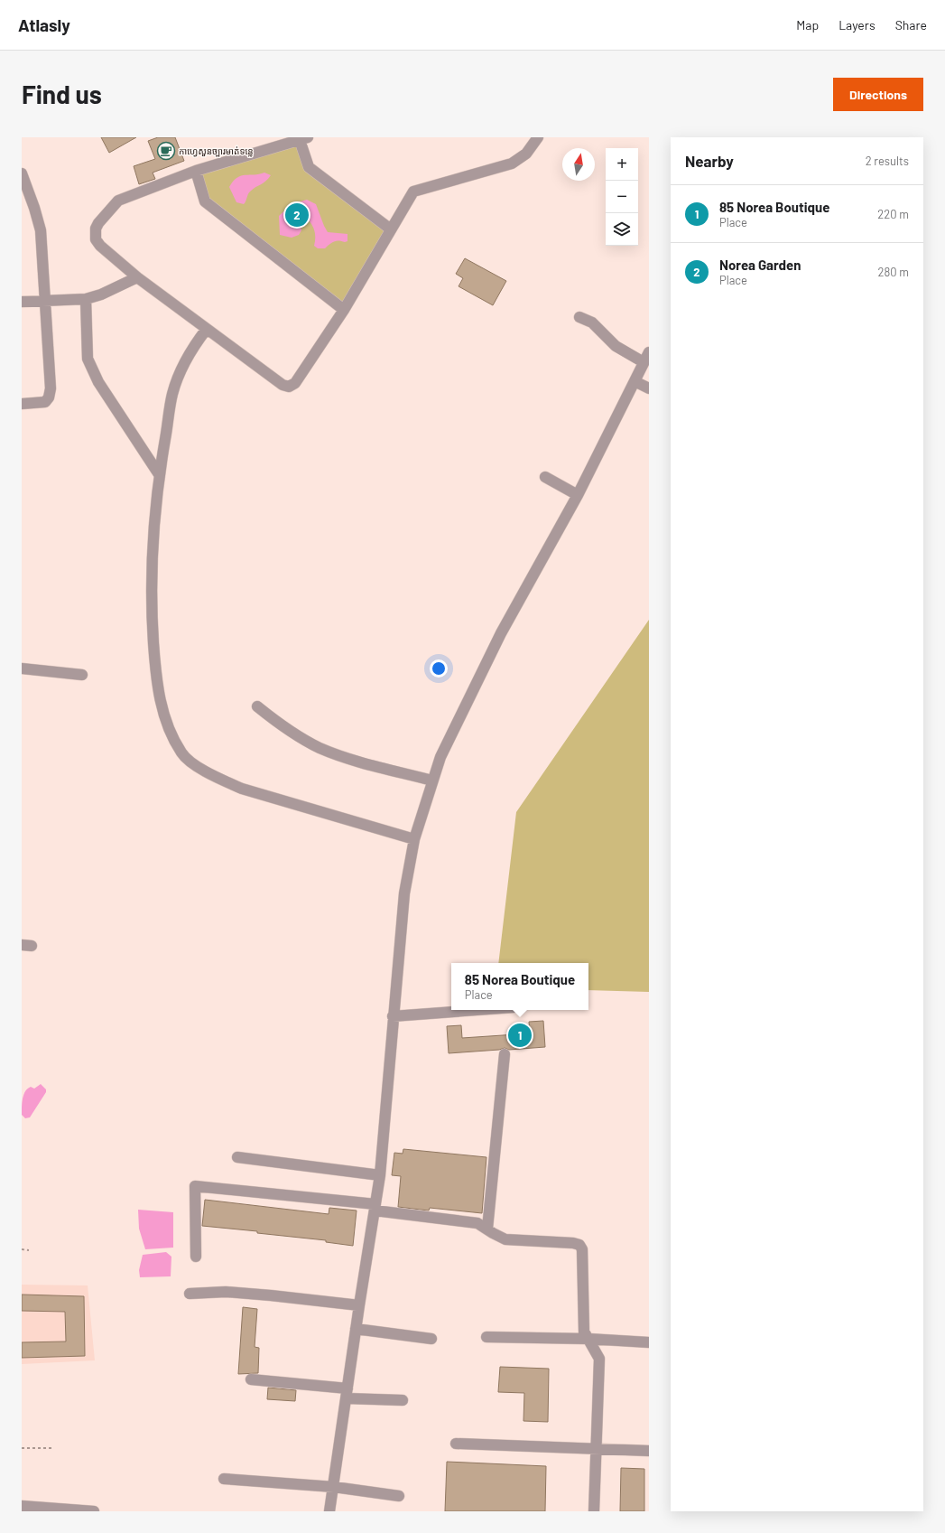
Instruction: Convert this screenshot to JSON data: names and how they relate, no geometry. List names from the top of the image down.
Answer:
{
  "places": {
    "cafe": ["កាហ្វេសួនច្បារមាត់ទន្លេ"]
  },
  "north": "top",
  "page": {
    "header": "Atlasly",
    "nav": ["Map", "Layers", "Share"],
    "buttons": "Directions",
    "title": "Find us",
    "heading": ["Nearby", "2 results"],
    "map_buttons": ["+", "−"],
    "list": [
      {
        "mark": "1",
        "name": "85 Norea Boutique",
        "note": "Place",
        "value": "220 m"
      },
      {
        "mark": "2",
        "name": "Norea Garden",
        "note": "Place",
        "value": "280 m"
      }
    ],
    "pins": ["2", "1"],
    "popup": ["85 Norea Boutique", "Place"]
  }
}
